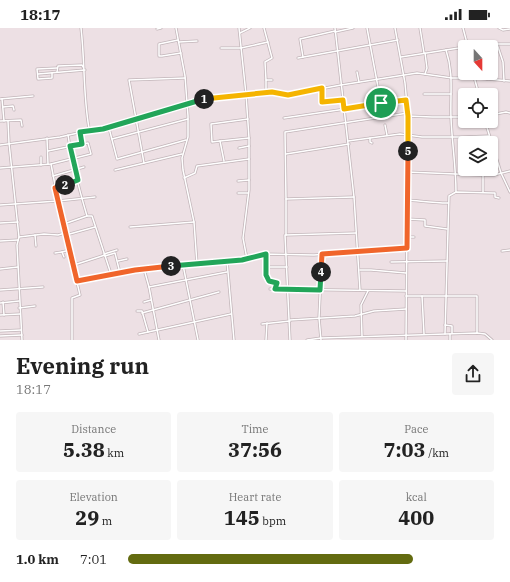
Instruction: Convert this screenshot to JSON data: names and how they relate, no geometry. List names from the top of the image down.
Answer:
{
  "north": "bottom",
  "page": {
    "status": "18:17",
    "pins": [
      "1",
      "5",
      "2",
      "3",
      "4"
    ],
    "heading": ["Evening run", "18:17"],
    "stats": [
      ["Distance", "5.38 km"],
      ["Time", "37:56"],
      ["Pace", "7:03 /km"],
      ["Elevation", "29 m"],
      ["Heart rate", "145 bpm"],
      ["kcal", "400"]
    ],
    "list": [
      {
        "name": "1.0 km",
        "note": "7:01"
      }
    ]
  }
}
